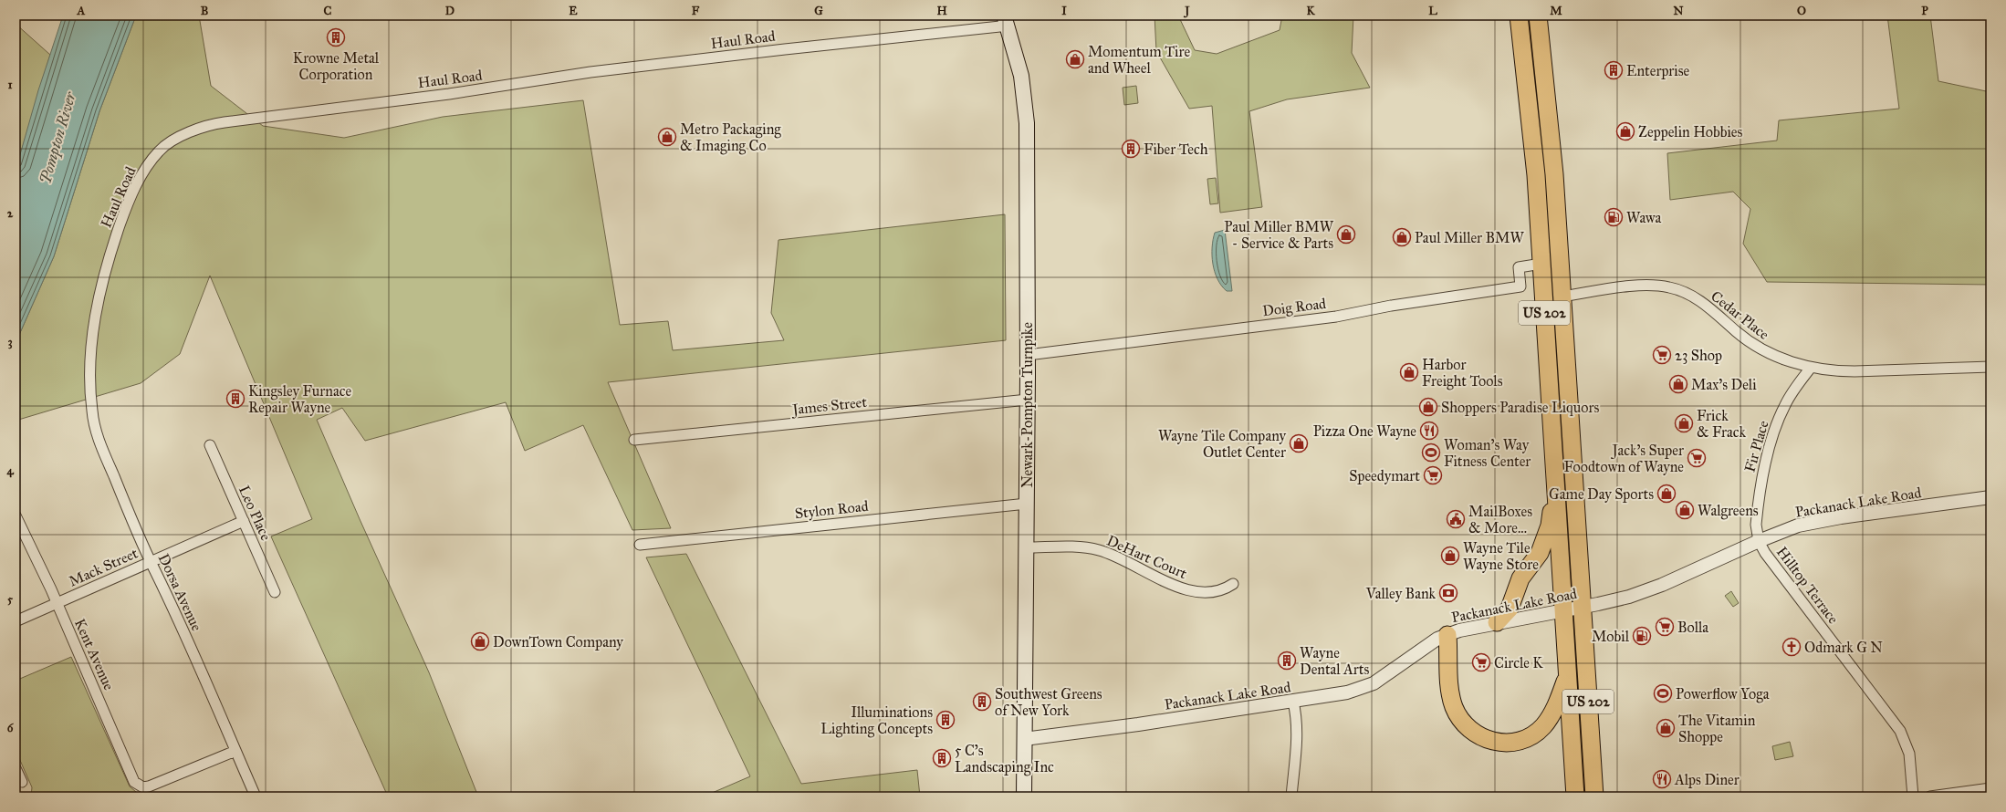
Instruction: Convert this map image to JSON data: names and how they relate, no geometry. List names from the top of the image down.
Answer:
{
  "streets": {
    "highway": ["US 202"],
    "main road": ["Newark-Pompton Turnpike"],
    "street": [
      "Haul Road",
      "Doig Road",
      "Cedar Place",
      "James Street",
      "Fir Place",
      "Packanack Lake Road",
      "Stylon Road",
      "Leo Place",
      "DeHart Court",
      "Mack Street",
      "Hilltop Terrace",
      "Dorsa Avenue",
      "Kent Avenue"
    ]
  },
  "crossings": [
    ["Haul Road", "Newark-Pompton Turnpike"],
    ["Haul Road", "Dorsa Avenue"],
    ["Doig Road", "US 202"],
    ["Doig Road", "Newark-Pompton Turnpike"],
    ["US 202", "Cedar Place"],
    ["US 202", "Packanack Lake Road"],
    ["Cedar Place", "Fir Place"],
    ["James Street", "Newark-Pompton Turnpike"],
    ["Newark-Pompton Turnpike", "Packanack Lake Road"],
    ["Newark-Pompton Turnpike", "Stylon Road"],
    ["Newark-Pompton Turnpike", "DeHart Court"],
    ["Fir Place", "Packanack Lake Road"],
    ["Fir Place", "Hilltop Terrace"],
    ["Packanack Lake Road", "Hilltop Terrace"],
    ["Leo Place", "Mack Street"],
    ["Mack Street", "Dorsa Avenue"],
    ["Mack Street", "Kent Avenue"],
    ["Dorsa Avenue", "Kent Avenue"]
  ],
  "water": ["Pompton River"],
  "places": {
    "building": [
      "Krowne Metal Corporation",
      "Enterprise",
      "Fiber Tech",
      "Kingsley Furnace Repair Wayne",
      "Wayne Dental Arts",
      "Southwest Greens of New York",
      "Illuminations Lighting Concepts",
      "5 C's Landscaping Inc"
    ],
    "shop": [
      "Momentum Tire and Wheel",
      "Zeppelin Hobbies",
      "Metro Packaging & Imaging Co",
      "Paul Miller BMW - Service & Parts",
      "Paul Miller BMW",
      "Harbor Freight Tools",
      "Max's Deli",
      "Shoppers Paradise Liquors",
      "Frick & Frack",
      "Wayne Tile Company Outlet Center",
      "Game Day Sports",
      "Walgreens",
      "Wayne Tile Wayne Store",
      "DownTown Company",
      "The Vitamin Shoppe"
    ],
    "fuel station": ["Wawa", "Mobil"],
    "supermarket": [
      "23 Shop",
      "Jack's Super Foodtown of Wayne",
      "Speedymart",
      "Bolla",
      "Circle K"
    ],
    "restaurant": ["Pizza One Wayne", "Alps Diner"],
    "sports": ["Woman's Way Fitness Center", "Powerflow Yoga"],
    "public building": ["MailBoxes & More..."],
    "bank": ["Valley Bank"],
    "church": ["Odmark G N"]
  },
  "grid": {
    "columns": [
      "A",
      "B",
      "C",
      "D",
      "E",
      "F",
      "G",
      "H",
      "I",
      "J",
      "K",
      "L",
      "M",
      "N",
      "O",
      "P"
    ],
    "rows": [
      "1",
      "2",
      "3",
      "4",
      "5",
      "6"
    ]
  }
}
